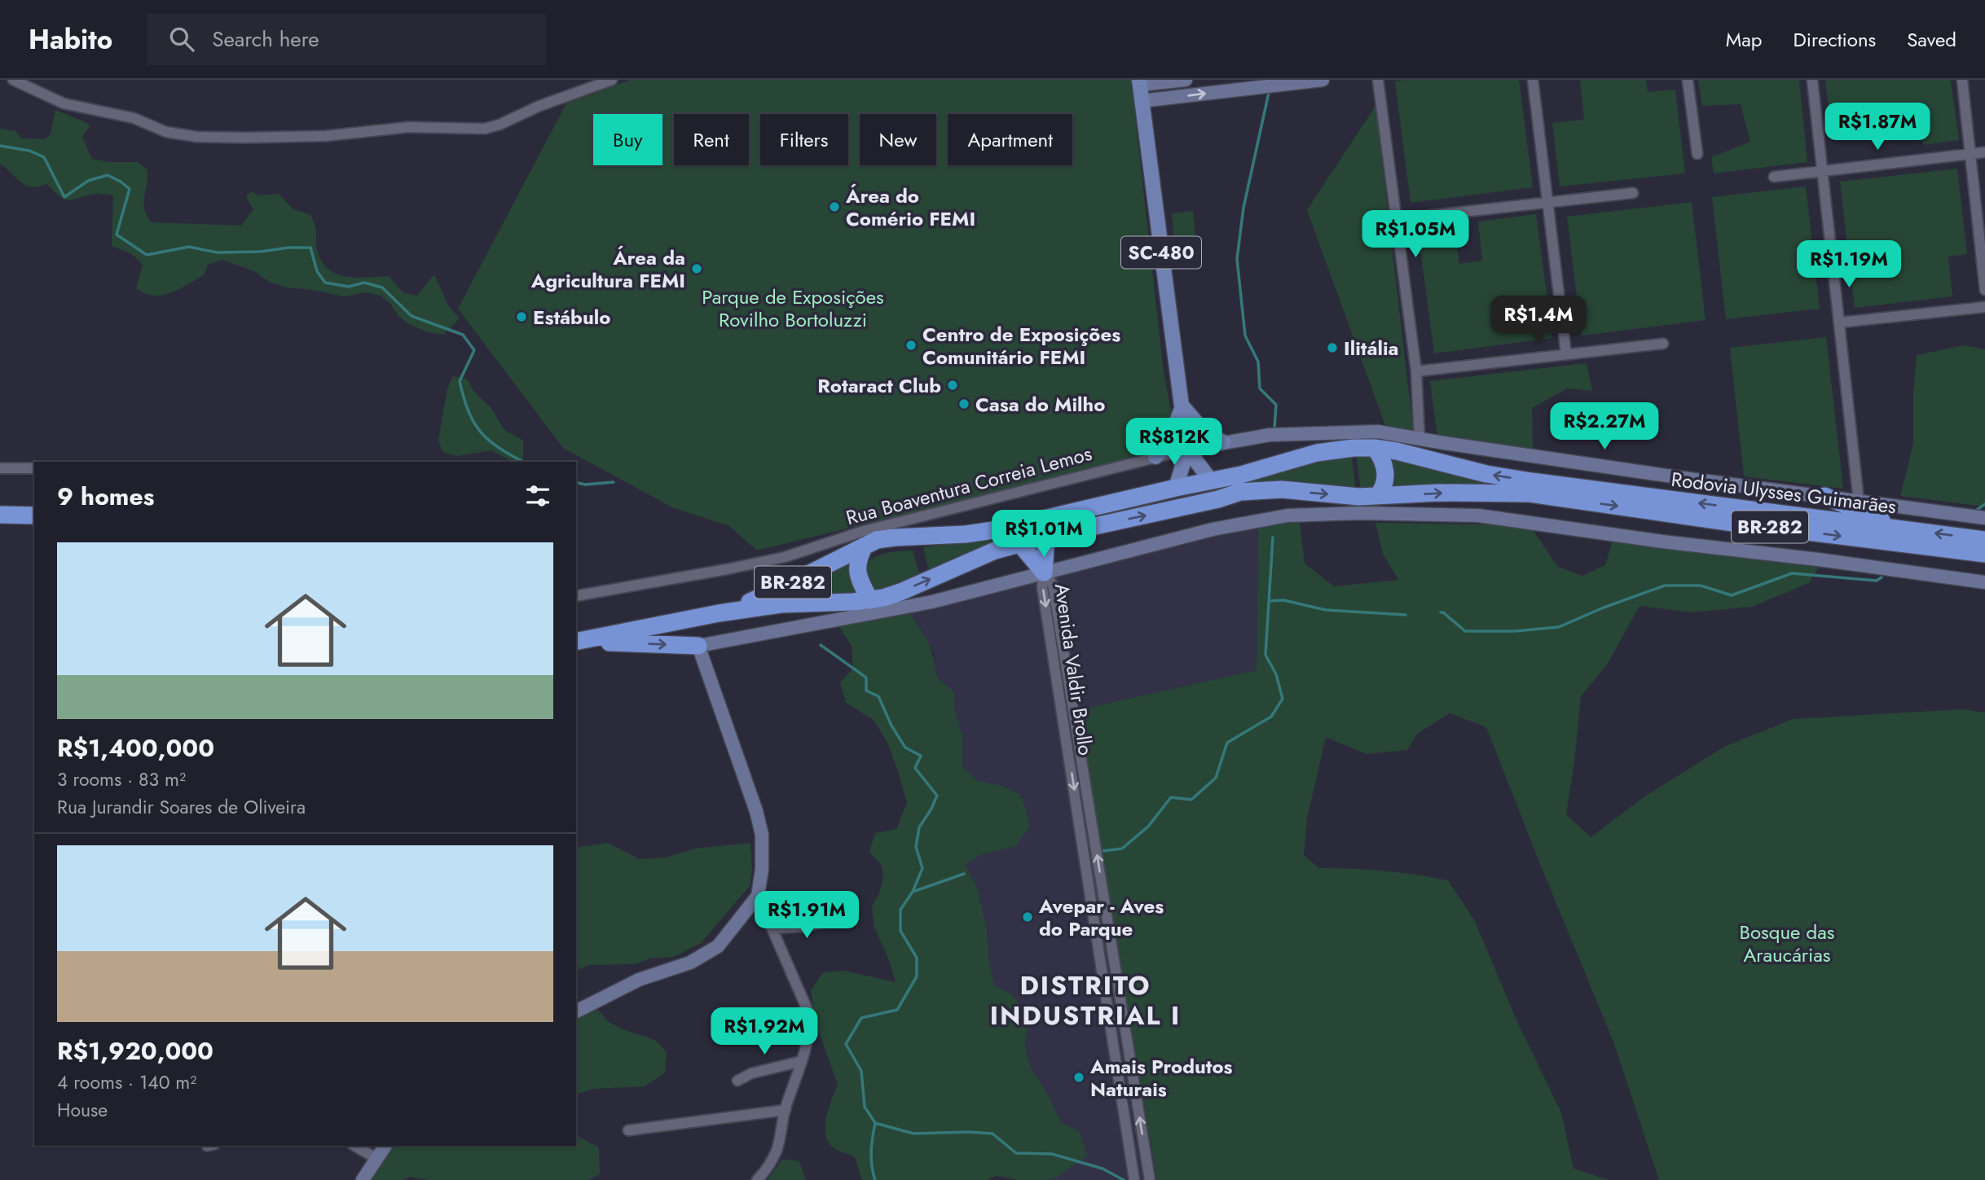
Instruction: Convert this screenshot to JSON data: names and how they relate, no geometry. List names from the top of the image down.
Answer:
{
  "streets": {
    "highway": ["Rodovia Ulysses Guimarães", "BR-282"],
    "main road": ["SC-480"],
    "street": ["Rua Boaventura Correia Lemos", "Avenida Valdir Brollo"]
  },
  "crossings": [
    ["SC-480", "Rua Boaventura Correia Lemos"],
    ["SC-480", "Rodovia Ulysses Guimarães"]
  ],
  "districts": ["DISTRITO INDUSTRIAL I"],
  "parks": ["Parque de Exposições Rovilho Bortoluzzi", "Bosque das Araucárias"],
  "places": [
    "Área do Comério FEMI",
    "Área da Agricultura FEMI",
    "Estábulo",
    "Centro de Exposições Comunitário FEMI",
    "Ilitália",
    "Rotaract Club",
    "Casa do Milho",
    "Avepar - Aves do Parque",
    "Amais Produtos Naturais"
  ],
  "page": {
    "header": "Habito",
    "search": "Search here",
    "nav": ["Map", "Directions", "Saved"],
    "price": [
      "R$1.87M",
      "R$1.05M",
      "R$1.19M",
      "R$1.4M",
      "R$2.27M",
      "R$812K",
      "R$1.01M",
      "R$1.91M",
      "R$1.92M"
    ],
    "chip": [
      "Buy",
      "Rent",
      "Filters",
      "New",
      "Apartment"
    ],
    "heading": "9 homes",
    "list": [
      {
        "name": "R$1,400,000",
        "note": "3 rooms · 83 m² · Rua Jurandir Soares de Oliveira"
      },
      {
        "name": "R$1,920,000",
        "note": "4 rooms · 140 m² · House"
      }
    ]
  }
}
